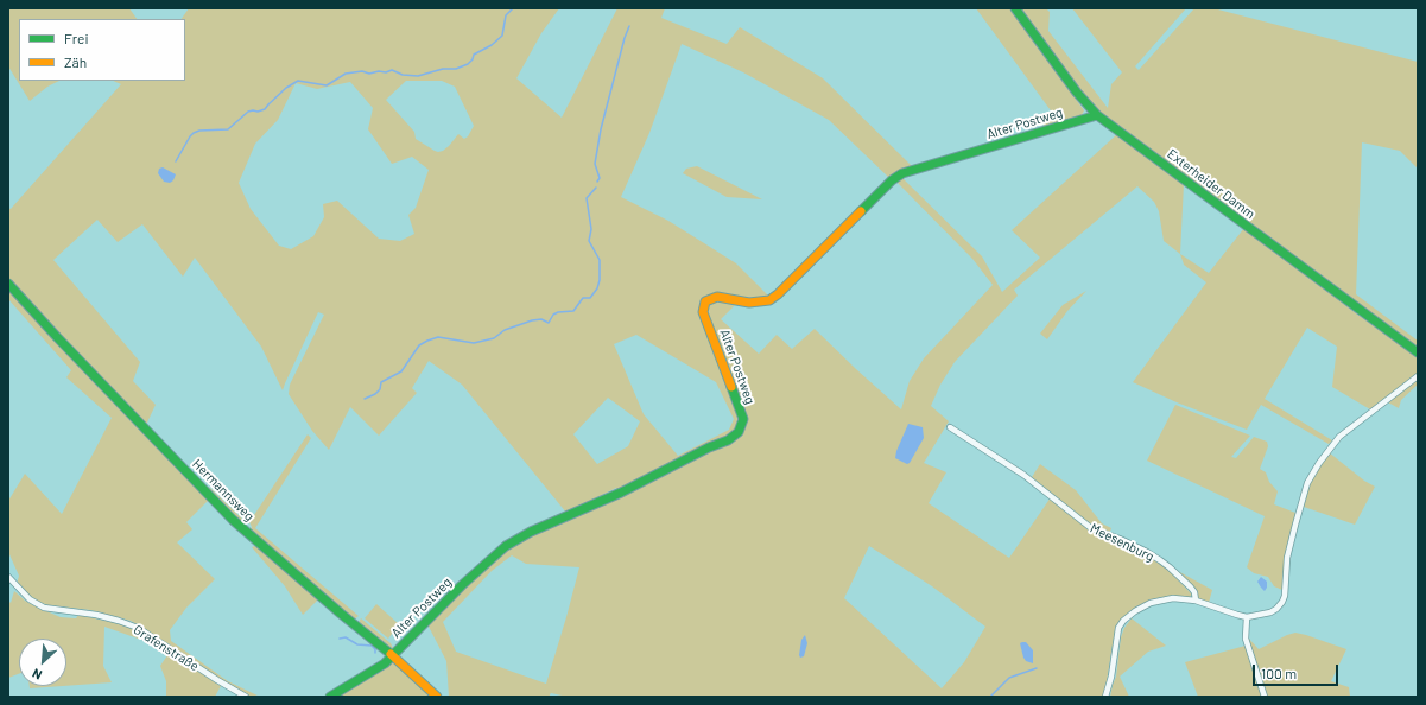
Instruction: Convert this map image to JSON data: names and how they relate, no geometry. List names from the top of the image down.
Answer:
{
  "streets": {
    "street": [
      "Alter Postweg",
      "Exterheider Damm",
      "Hermannsweg",
      "Meesenburg",
      "Grafenstraße"
    ]
  },
  "crossings": [
    ["Alter Postweg", "Exterheider Damm"],
    ["Alter Postweg", "Hermannsweg"]
  ],
  "legend": ["Frei", "Zäh"],
  "scale_bar": "100 m",
  "north": "bottom left"
}
